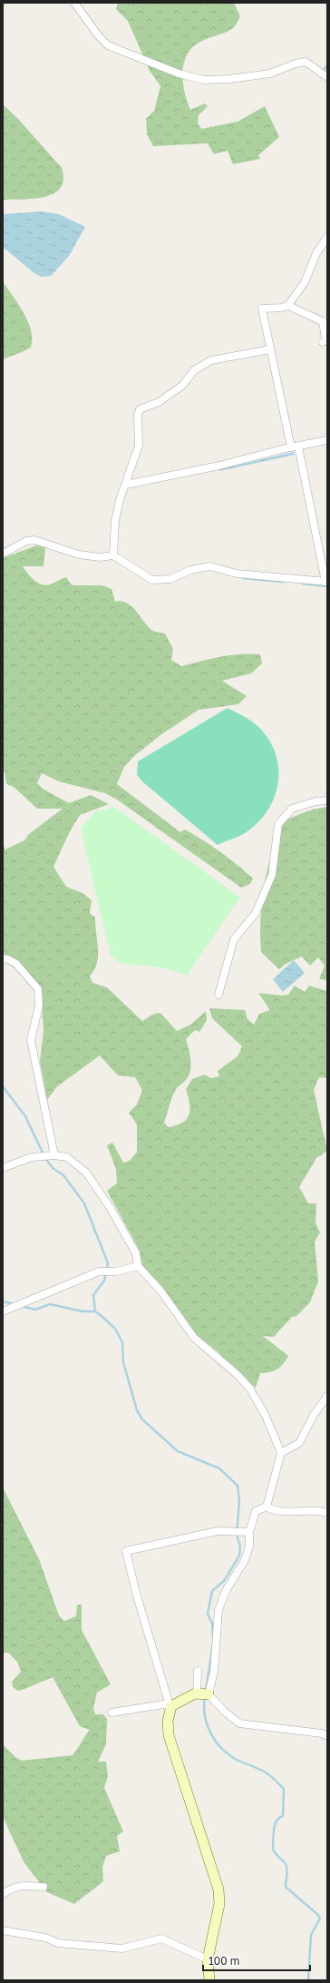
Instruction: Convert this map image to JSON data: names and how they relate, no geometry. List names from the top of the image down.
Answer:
{
  "scale_bar": "100 m"
}
